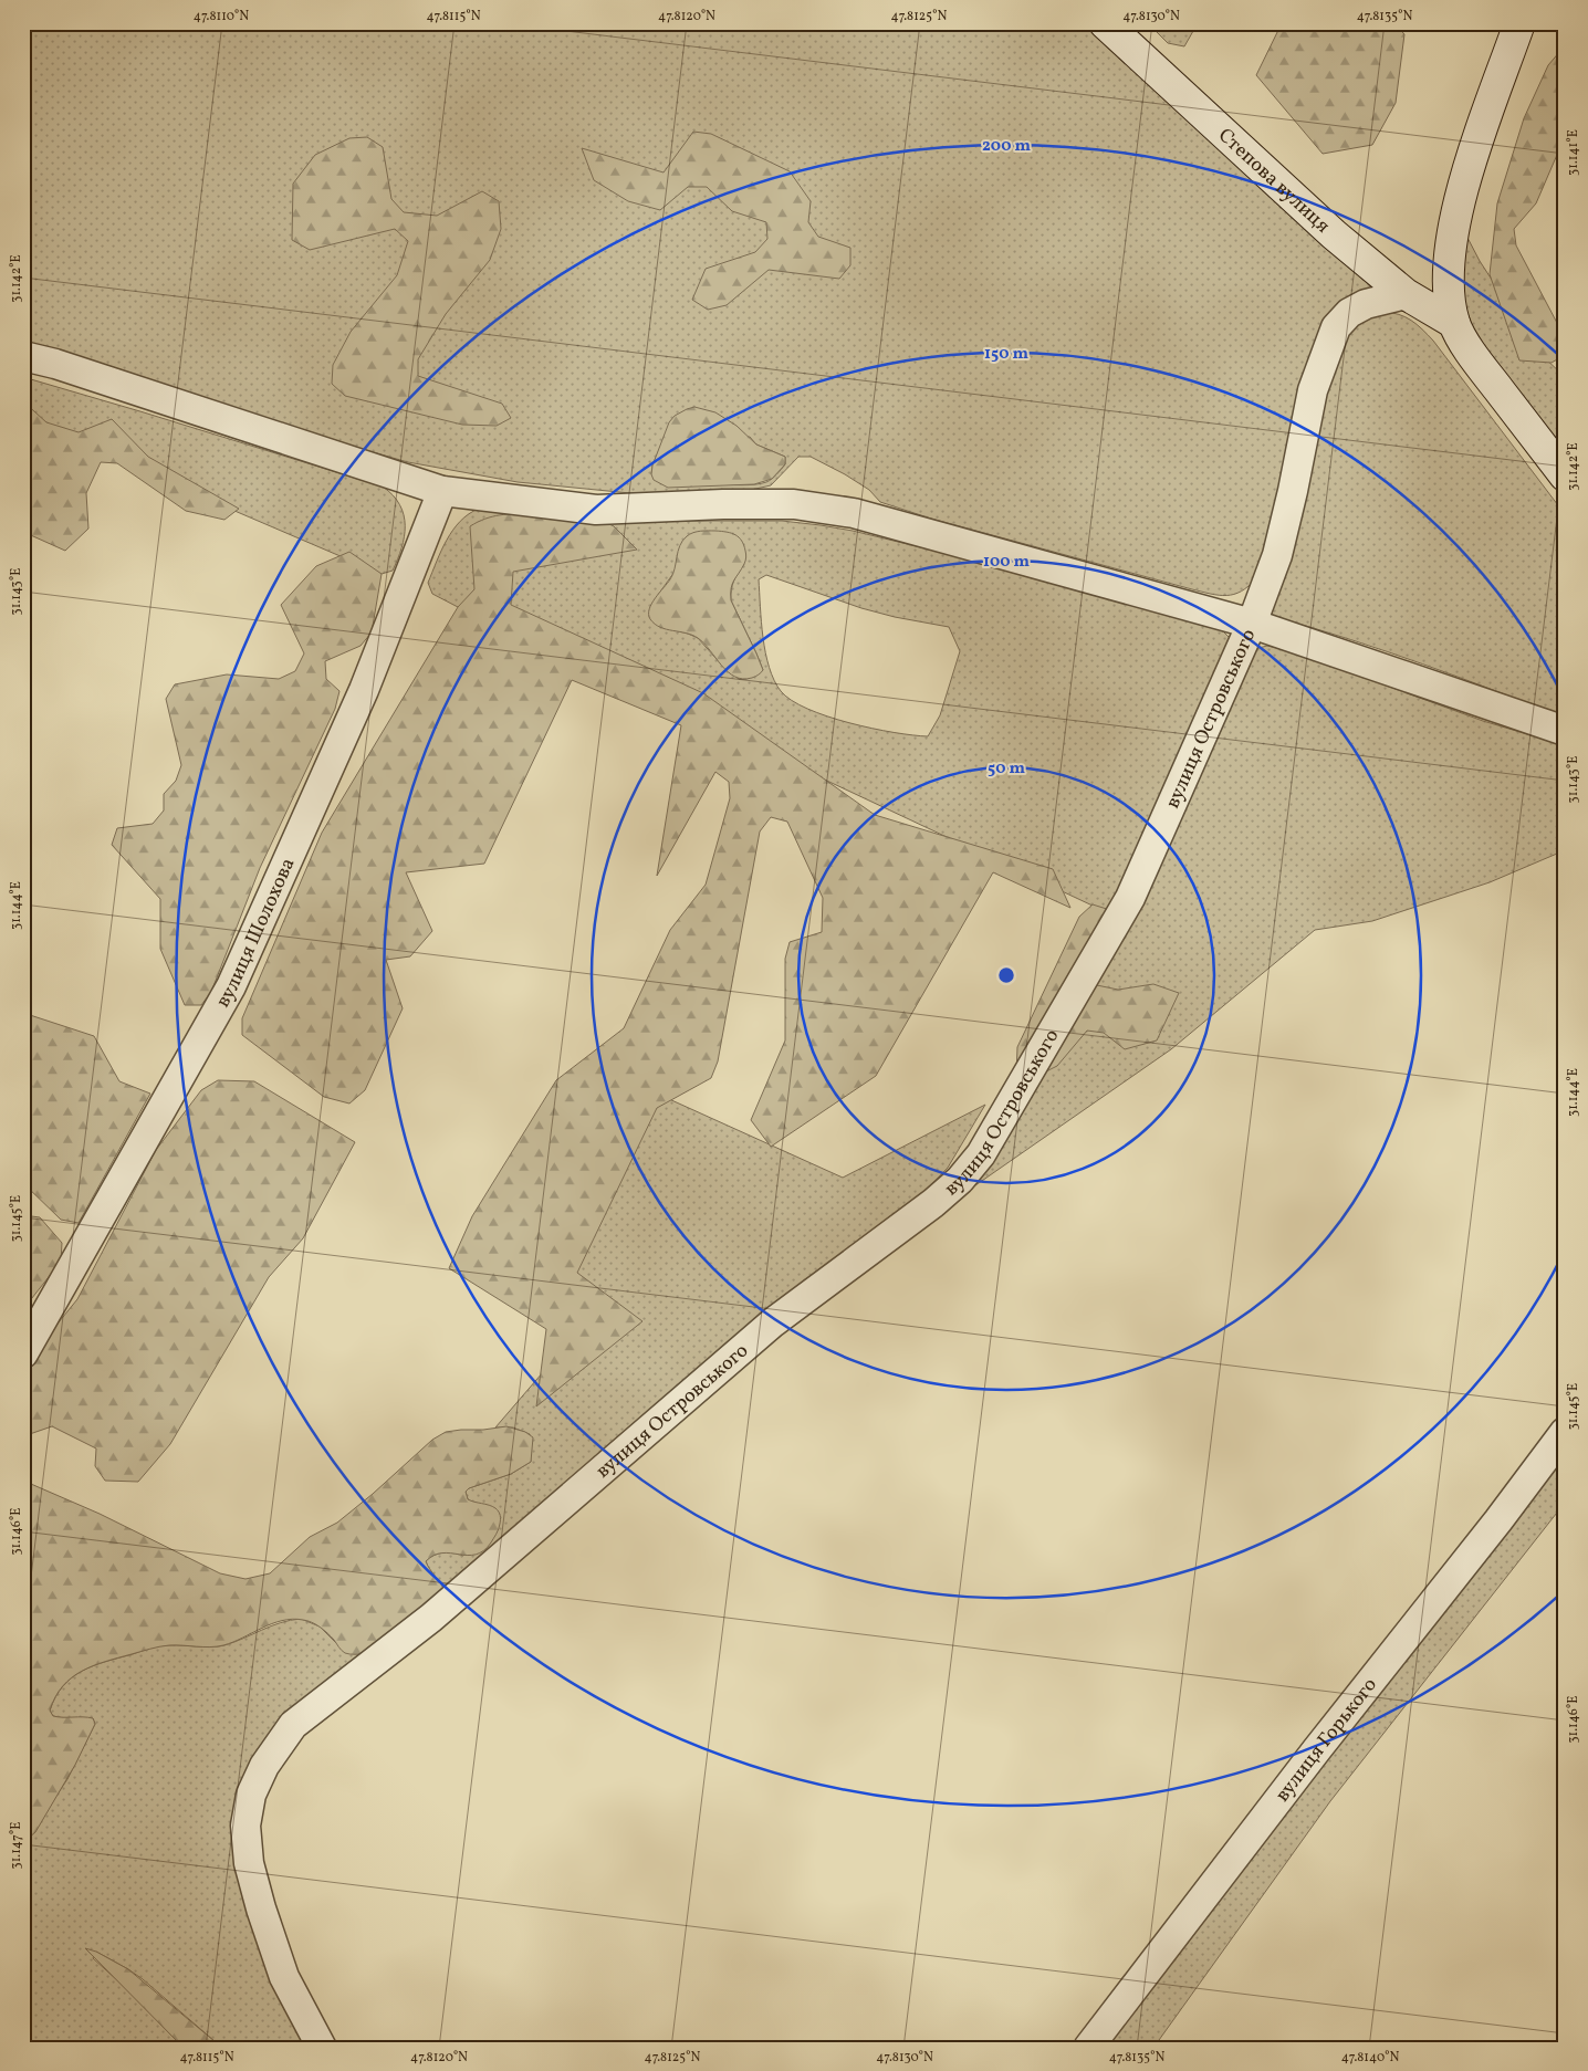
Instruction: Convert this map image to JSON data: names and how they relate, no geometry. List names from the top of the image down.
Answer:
{
  "streets": {
    "street": [
      "Степова вулиця",
      "вулиця Островського",
      "вулиця Шолохова",
      "вулиця Горького"
    ]
  },
  "crossings": [
    ["Степова вулиця", "вулиця Островського"]
  ],
  "coordinates": [
    "47.8110°N",
    "47.8115°N",
    "47.8120°N",
    "47.8125°N",
    "47.8130°N",
    "47.8135°N",
    "31.141°E",
    "31.142°E",
    "31.143°E",
    "31.144°E",
    "31.145°E",
    "31.146°E",
    "31.147°E",
    "47.8140°N"
  ],
  "rings": [
    "200 m",
    "150 m",
    "100 m",
    "50 m"
  ]
}
